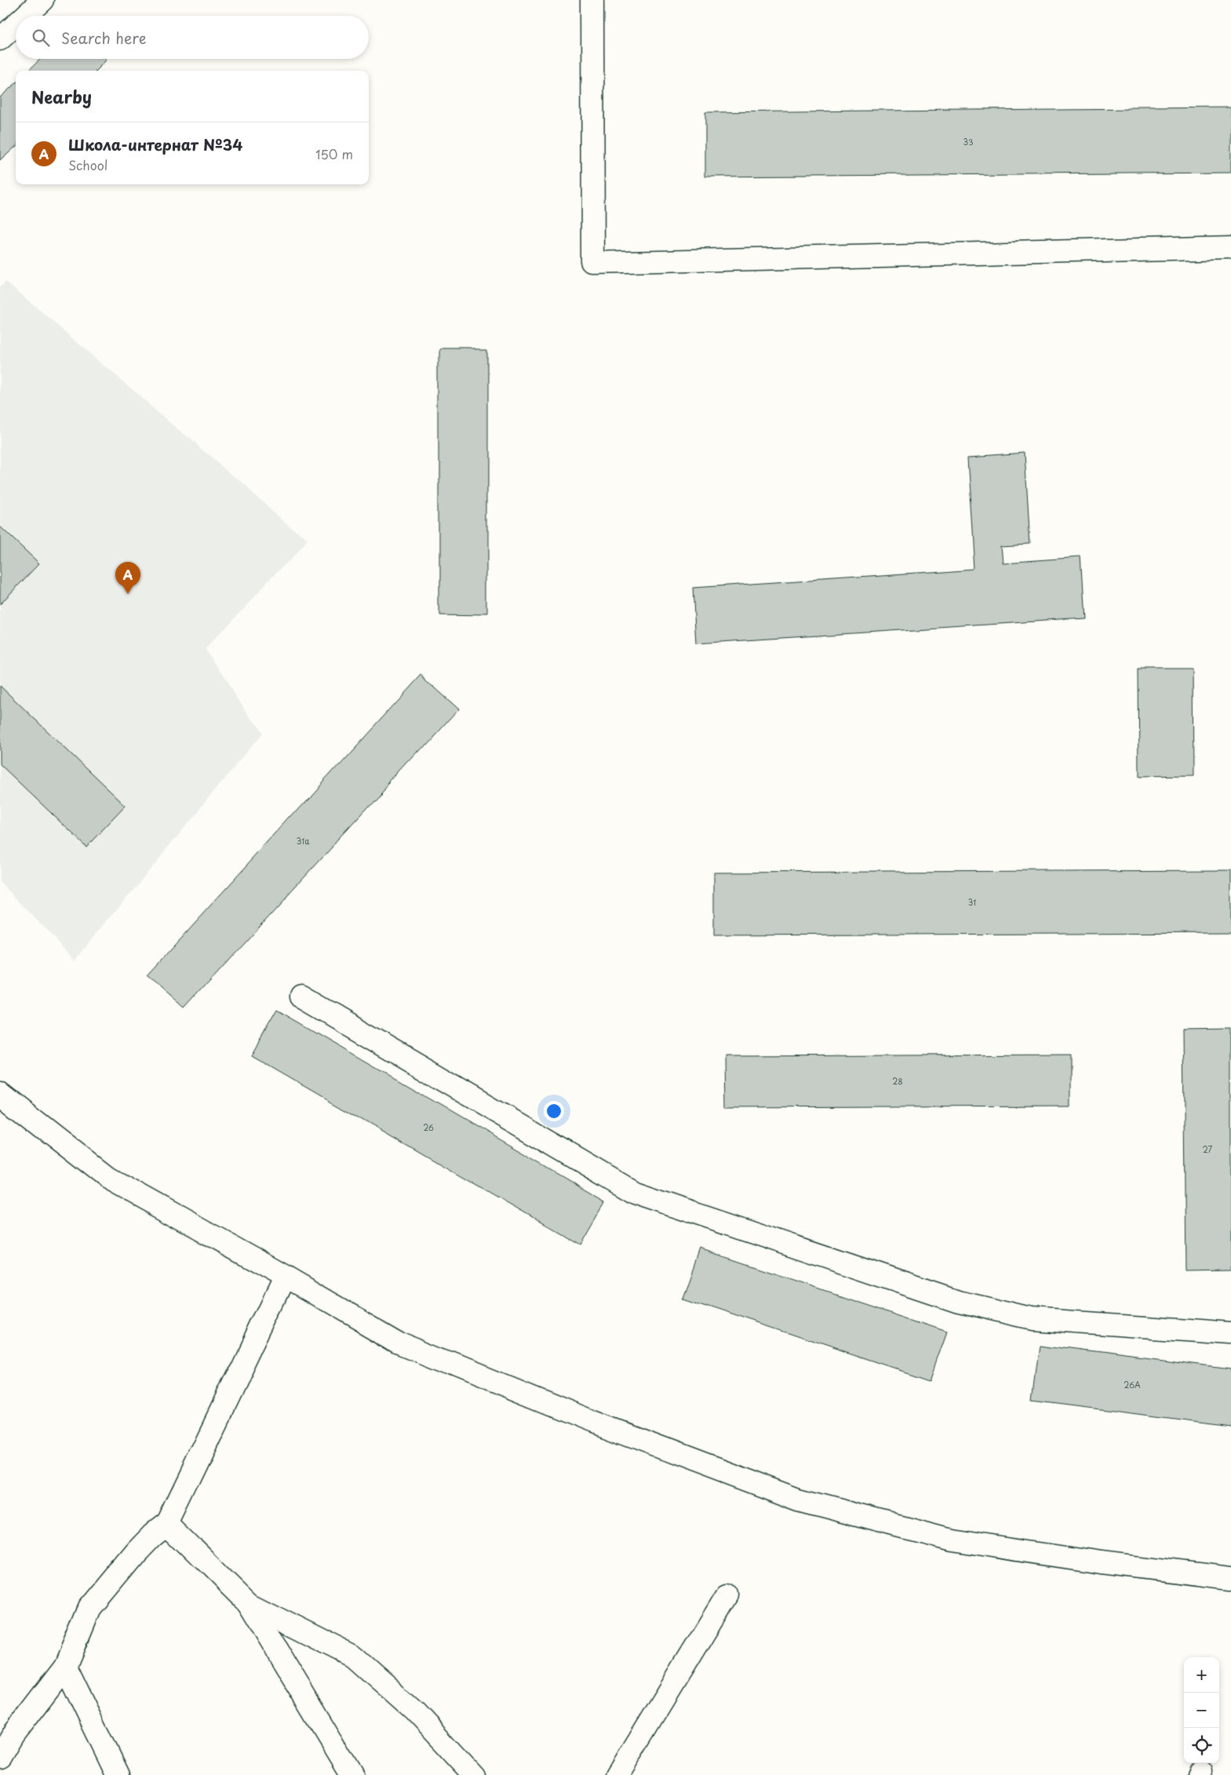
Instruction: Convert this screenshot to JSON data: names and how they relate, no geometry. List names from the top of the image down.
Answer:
{
  "house_numbers": [
    "33",
    "31а",
    "31",
    "28",
    "26",
    "27",
    "26А"
  ],
  "page": {
    "search": "Search here",
    "heading": "Nearby",
    "list": [
      {
        "mark": "A",
        "name": "Школа-интернат №34",
        "note": "School",
        "value": "150 m"
      }
    ],
    "pins": "A",
    "map_buttons": ["+", "−"]
  }
}
